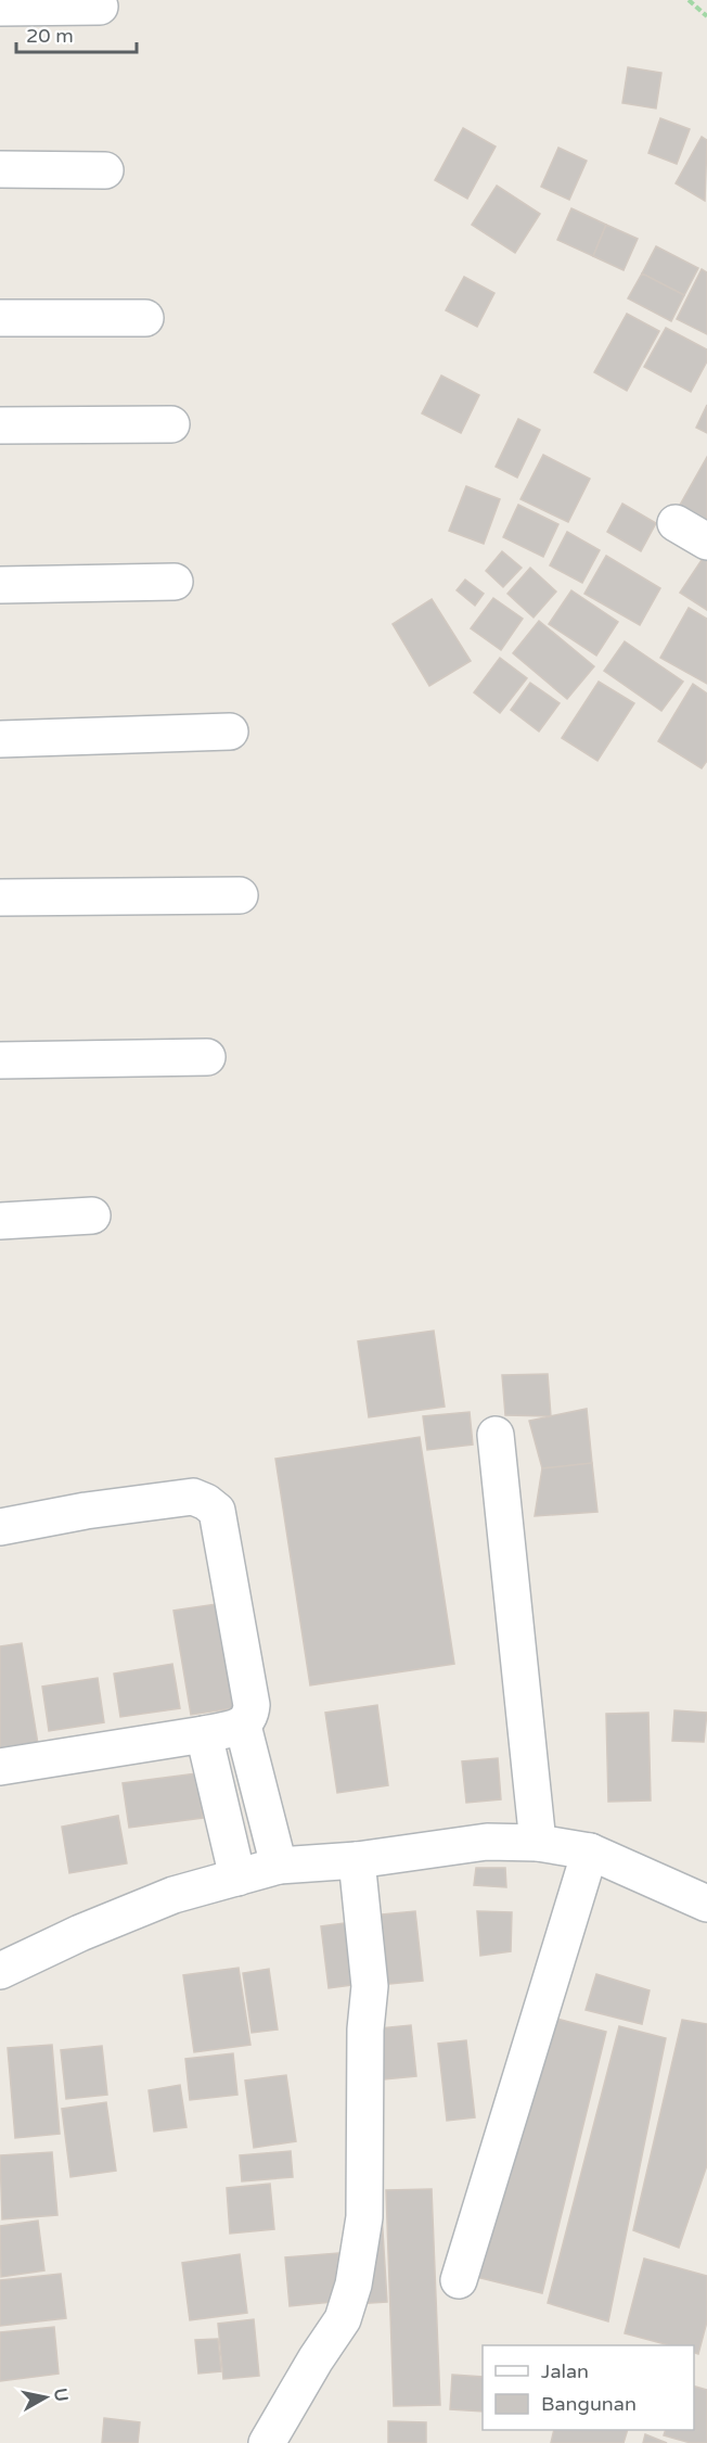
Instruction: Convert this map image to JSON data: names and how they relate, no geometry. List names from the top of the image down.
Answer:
{
  "legend": ["Jalan", "Bangunan"],
  "scale_bar": "20 m",
  "north": "right"
}
